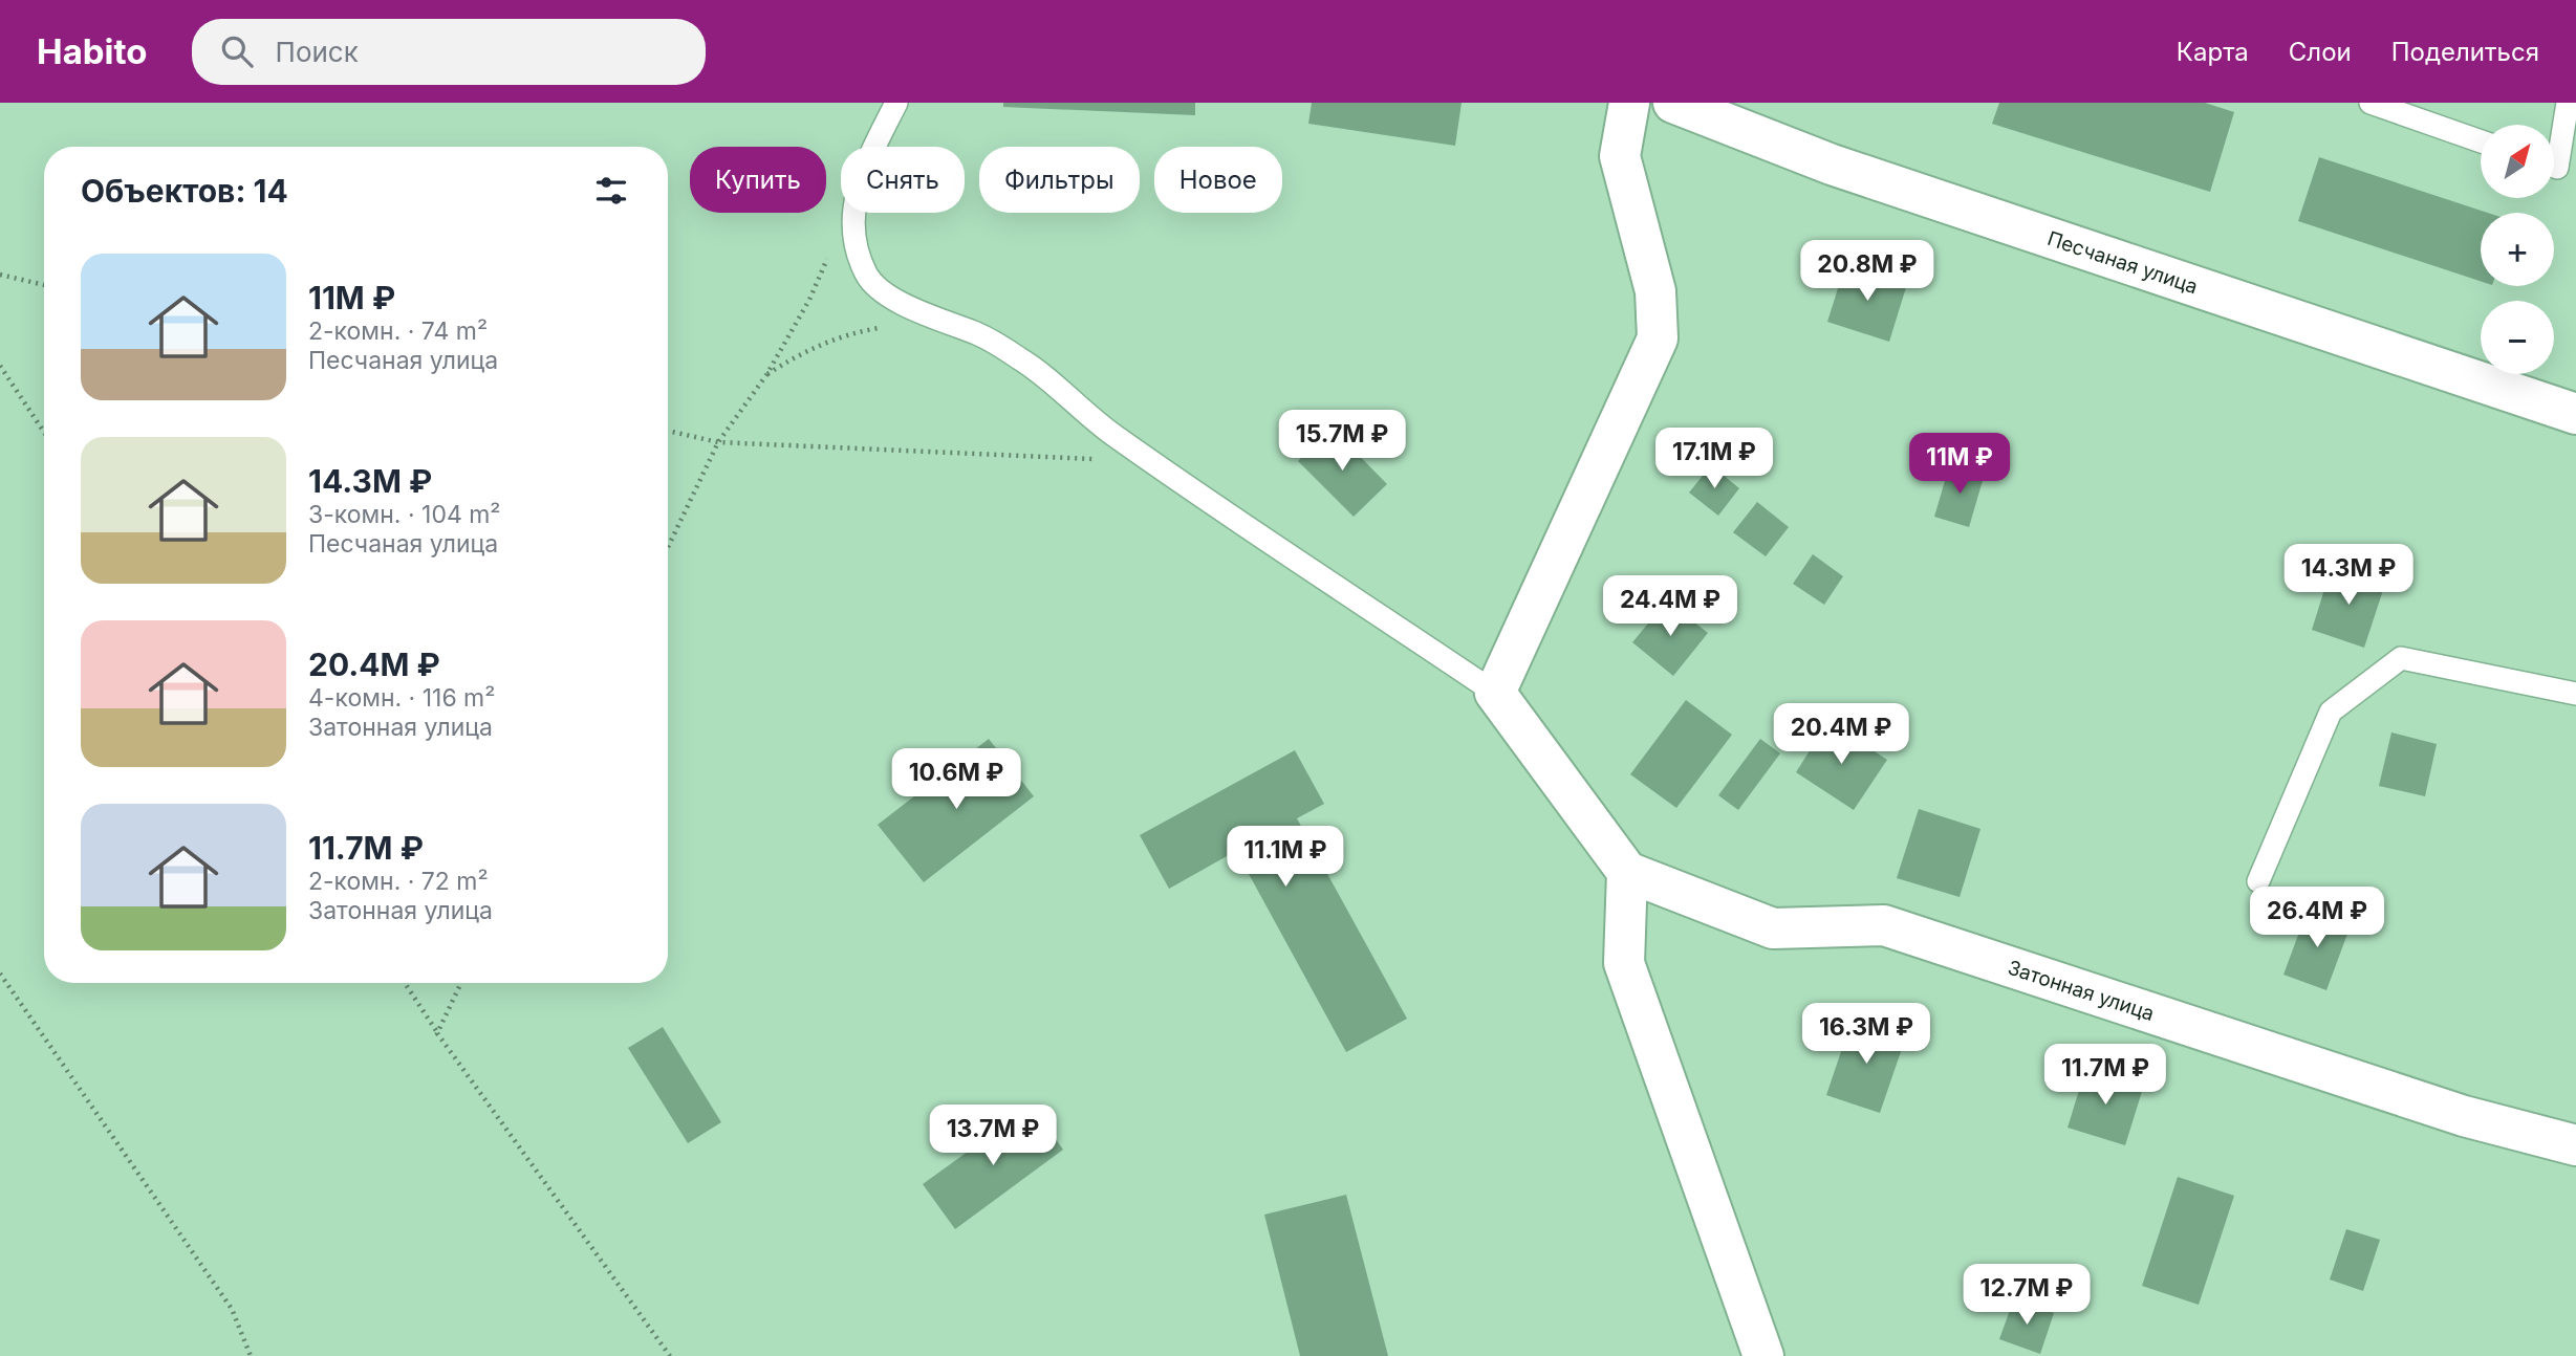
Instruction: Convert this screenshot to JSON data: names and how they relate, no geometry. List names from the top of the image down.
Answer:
{
  "streets": {
    "street": ["Песчаная улица", "Затонная улица"]
  },
  "north": "top right",
  "page": {
    "header": "Habito",
    "search": "Поиск",
    "nav": ["Карта", "Слои", "Поделиться"],
    "map_buttons": ["+", "−"],
    "chip": [
      "Купить",
      "Снять",
      "Фильтры",
      "Новое"
    ],
    "heading": "Объектов: 14",
    "list": [
      {
        "name": "11M ₽",
        "note": "2-комн. · 74 m² · Песчаная улица"
      },
      {
        "name": "14.3M ₽",
        "note": "3-комн. · 104 m² · Песчаная улица"
      },
      {
        "name": "20.4M ₽",
        "note": "4-комн. · 116 m² · Затонная улица"
      },
      {
        "name": "11.7M ₽",
        "note": "2-комн. · 72 m² · Затонная улица"
      }
    ],
    "price": [
      "20.8M ₽",
      "15.7M ₽",
      "17.1M ₽",
      "11M ₽",
      "14.3M ₽",
      "24.4M ₽",
      "20.4M ₽",
      "10.6M ₽",
      "11.1M ₽",
      "26.4M ₽",
      "16.3M ₽",
      "11.7M ₽",
      "13.7M ₽",
      "12.7M ₽"
    ]
  }
}
